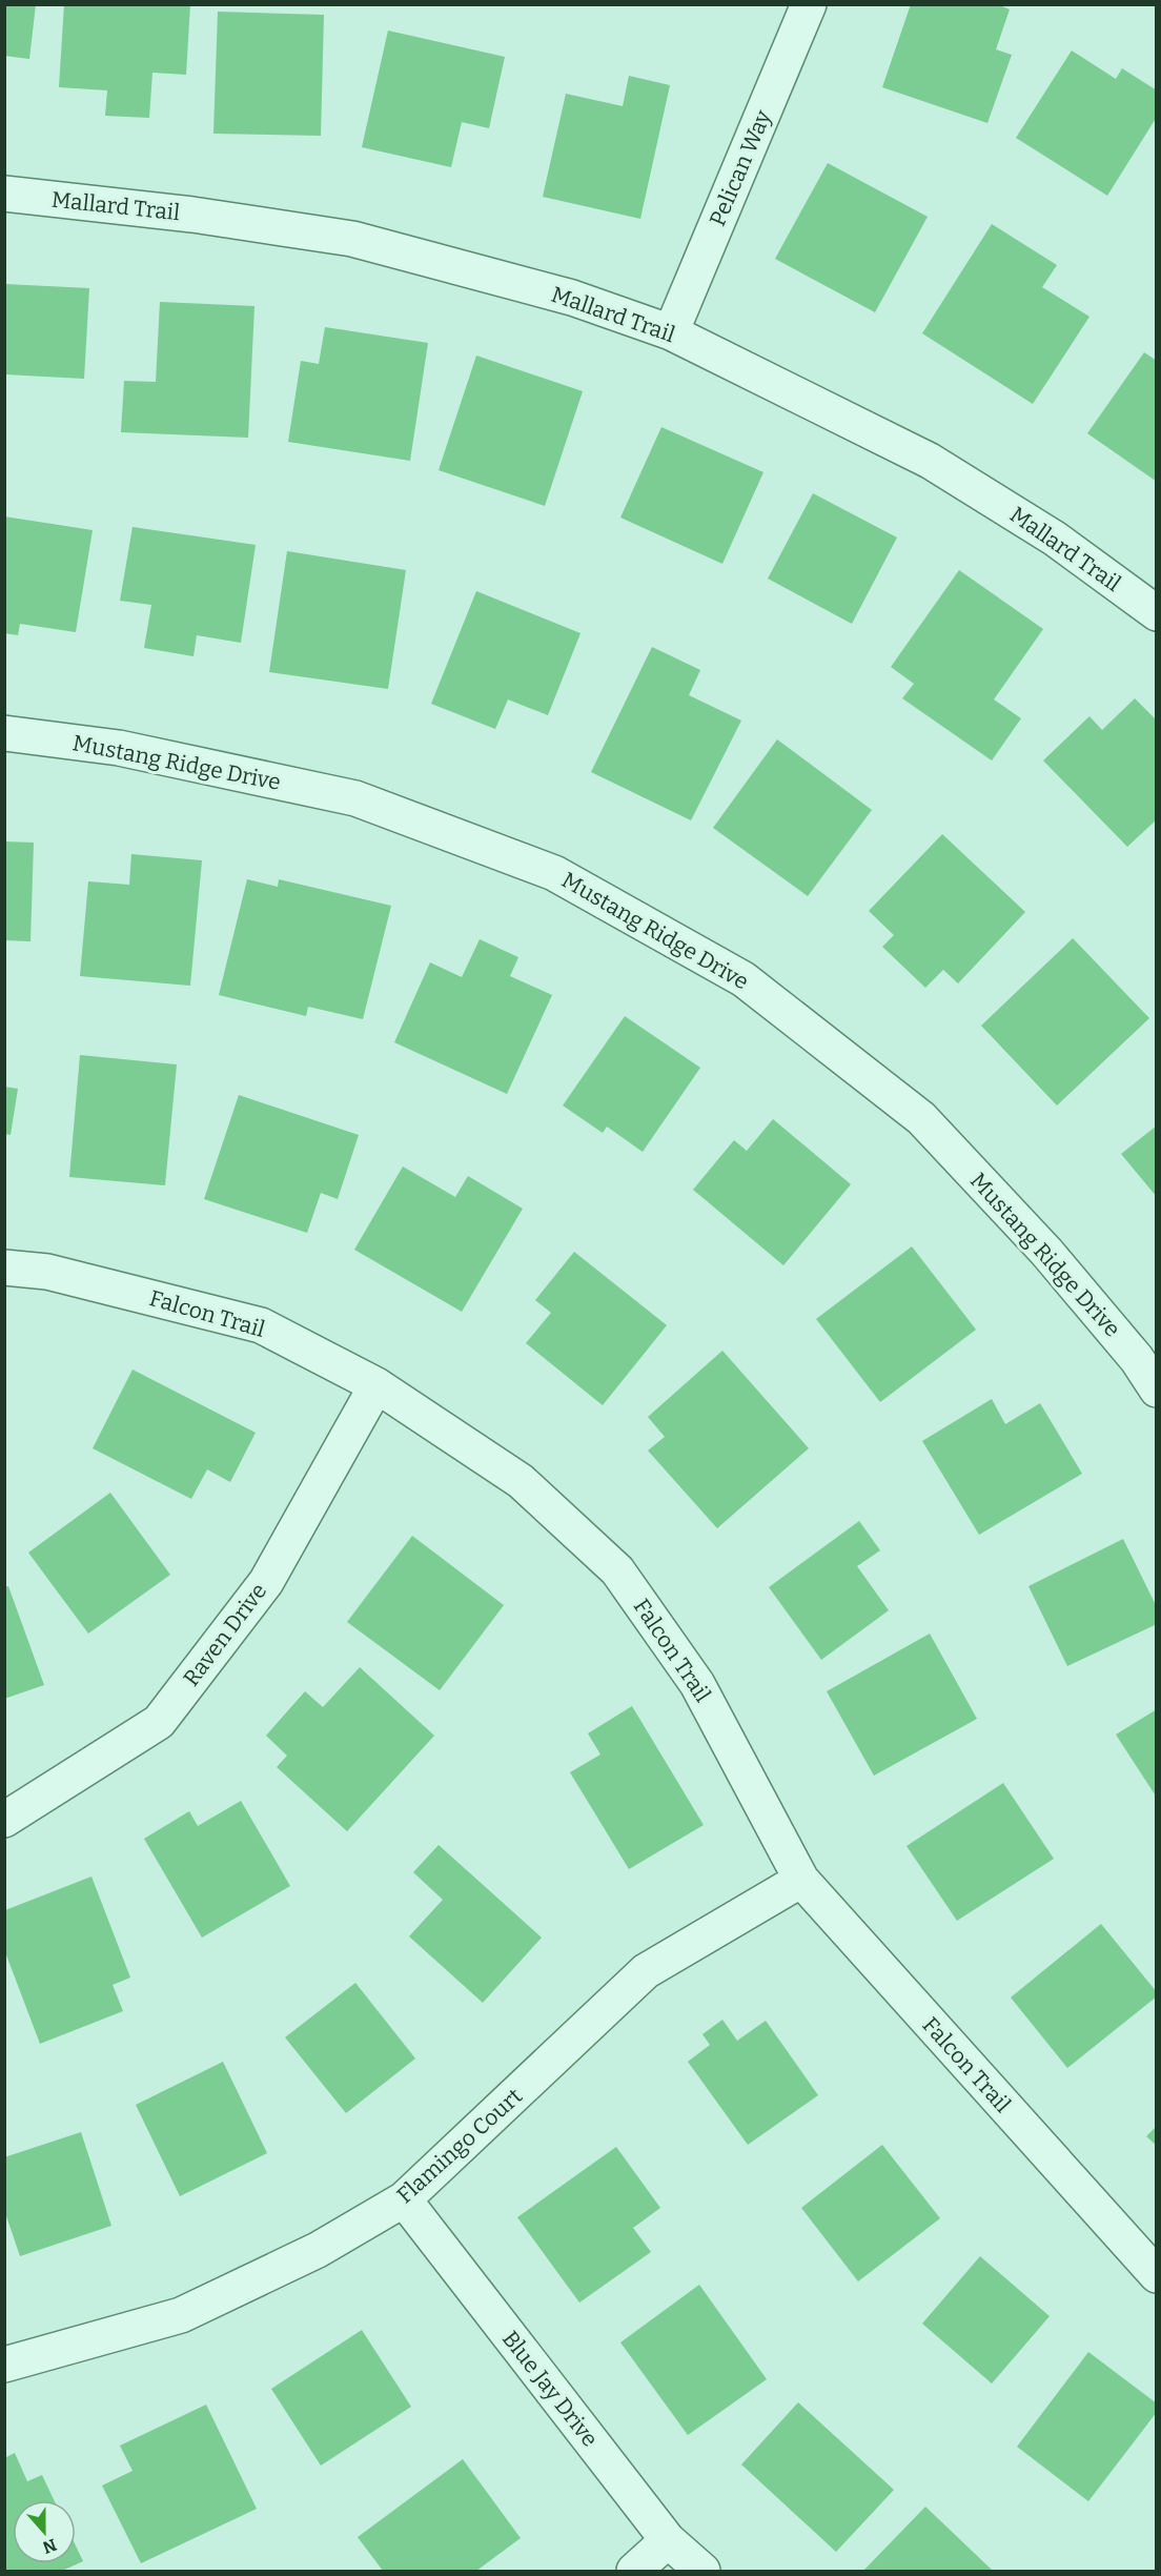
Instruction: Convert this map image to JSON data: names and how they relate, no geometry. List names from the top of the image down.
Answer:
{
  "streets": {
    "street": [
      "Pelican Way",
      "Mallard Trail",
      "Mustang Ridge Drive",
      "Falcon Trail",
      "Raven Drive",
      "Flamingo Court",
      "Blue Jay Drive"
    ]
  },
  "crossings": [
    ["Pelican Way", "Mallard Trail"],
    ["Falcon Trail", "Raven Drive"],
    ["Falcon Trail", "Flamingo Court"],
    ["Flamingo Court", "Blue Jay Drive"]
  ],
  "north": "bottom"
}
